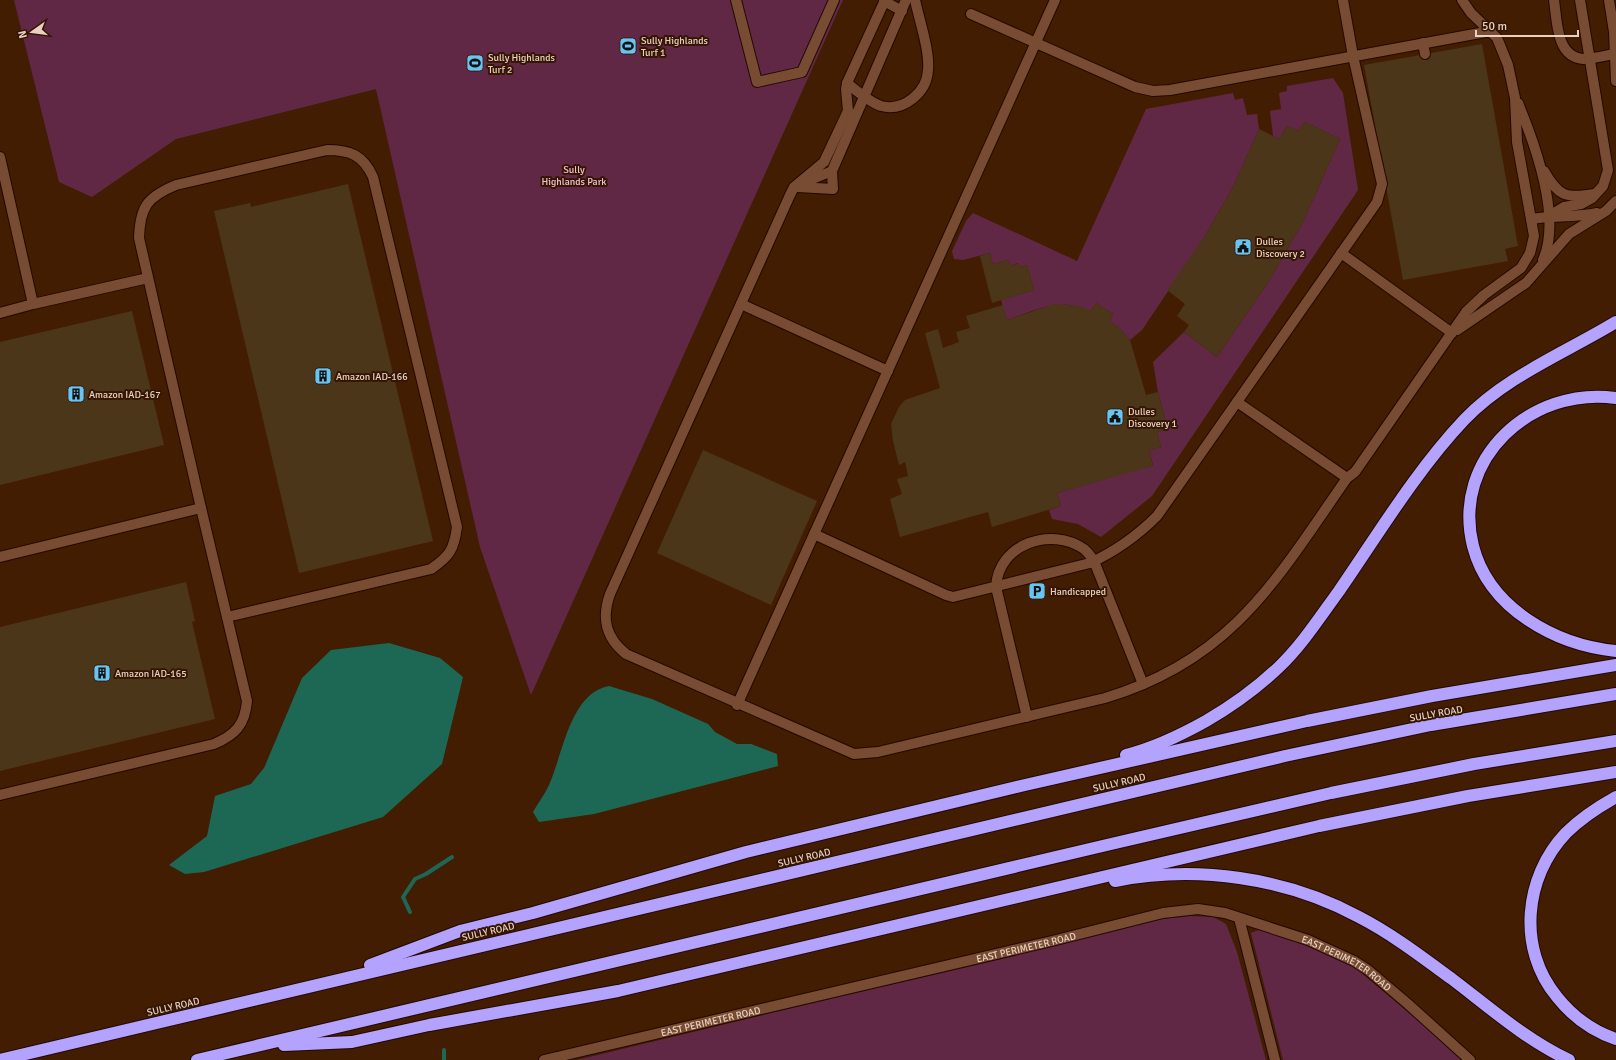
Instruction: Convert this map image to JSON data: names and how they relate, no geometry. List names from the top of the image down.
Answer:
{
  "streets": {
    "highway": ["SULLY ROAD"],
    "lane": ["EAST PERIMETER ROAD"]
  },
  "parks": ["Sully Highlands Park"],
  "places": {
    "sports": ["Sully Highlands Turf 1", "Sully Highlands Turf 2"],
    "public building": ["Dulles Discovery 2", "Dulles Discovery 1"],
    "building": ["Amazon IAD-166", "Amazon IAD-167", "Amazon IAD-165"],
    "parking": ["Handicapped"]
  },
  "scale_bar": "50 m",
  "north": "left"
}
